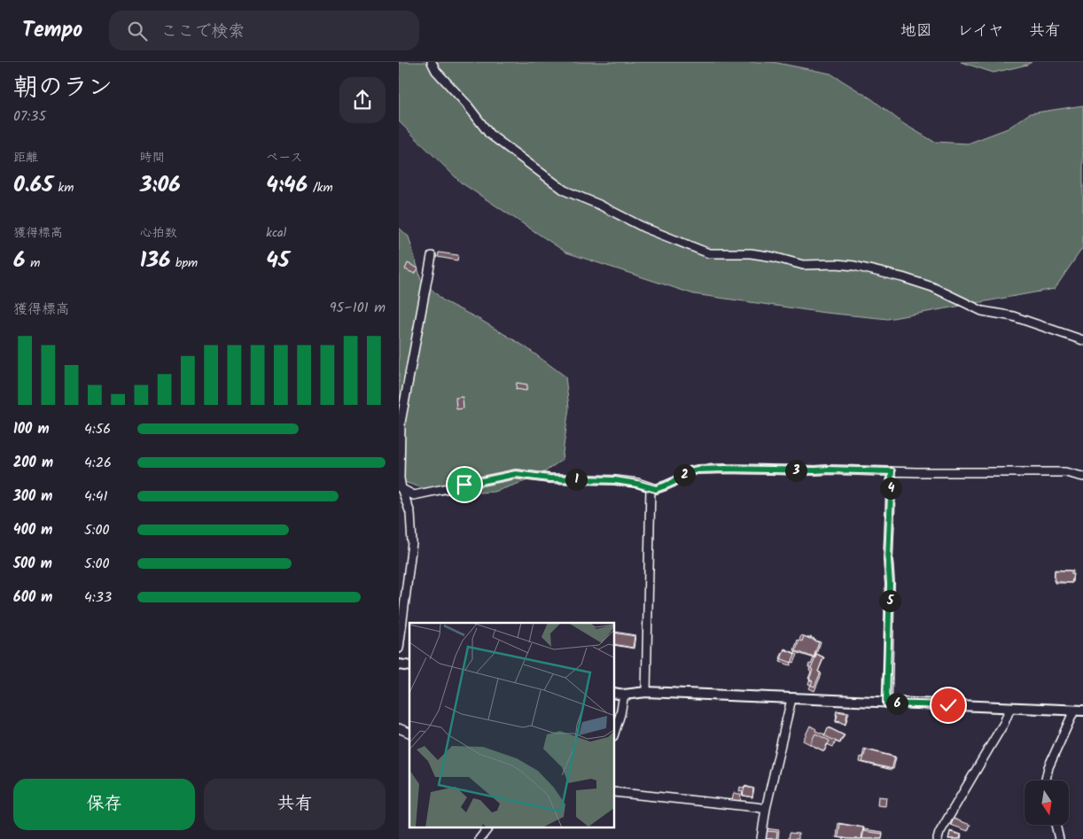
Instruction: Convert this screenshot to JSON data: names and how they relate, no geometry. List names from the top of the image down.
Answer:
{
  "north": "bottom",
  "page": {
    "header": "Tempo",
    "search": "ここで検索",
    "nav": ["地図", "レイヤ", "共有"],
    "heading": ["朝のラン", "07:35"],
    "stats": [
      ["距離", "0.65 km"],
      ["時間", "3:06"],
      ["ペース", "4:46 /km"],
      ["獲得標高", "6 m"],
      ["心拍数", "136 bpm"],
      ["kcal", "45"]
    ],
    "chart": ["獲得標高", "95–101 m"],
    "list": [
      {
        "name": "100 m",
        "note": "4:56"
      },
      {
        "name": "200 m",
        "note": "4:26"
      },
      {
        "name": "300 m",
        "note": "4:41"
      },
      {
        "name": "400 m",
        "note": "5:00"
      },
      {
        "name": "500 m",
        "note": "5:00"
      },
      {
        "name": "600 m",
        "note": "4:33"
      }
    ],
    "pins": [
      "3",
      "2",
      "1",
      "4",
      "5",
      "6"
    ],
    "buttons": ["保存", "共有"]
  }
}
